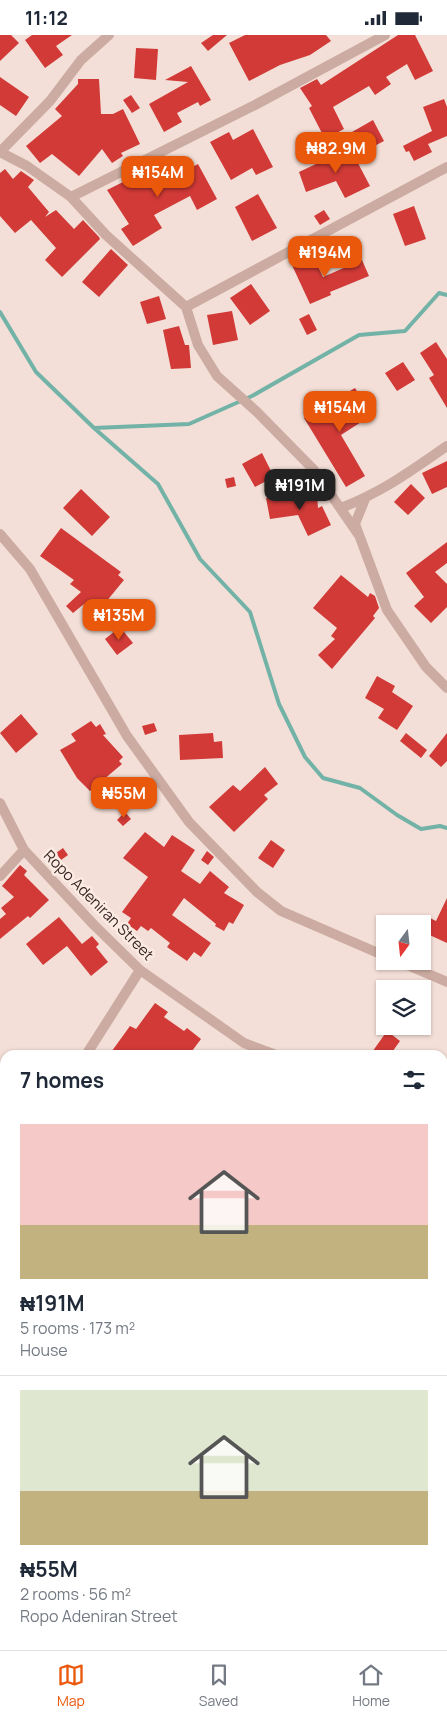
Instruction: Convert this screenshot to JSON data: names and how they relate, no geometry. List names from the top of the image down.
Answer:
{
  "streets": {
    "street": ["Ropo Adeniran Street"]
  },
  "north": "bottom",
  "page": {
    "status": "11:12",
    "price": [
      "₦82.9M",
      "₦154M",
      "₦194M",
      "₦154M",
      "₦191M",
      "₦135M",
      "₦55M"
    ],
    "heading": "7 homes",
    "list": [
      {
        "name": "₦191M",
        "note": "5 rooms · 173 m² · House"
      },
      {
        "name": "₦55M",
        "note": "2 rooms · 56 m² · Ropo Adeniran Street"
      }
    ],
    "tabs": ["Map", "Saved", "Home"]
  }
}
